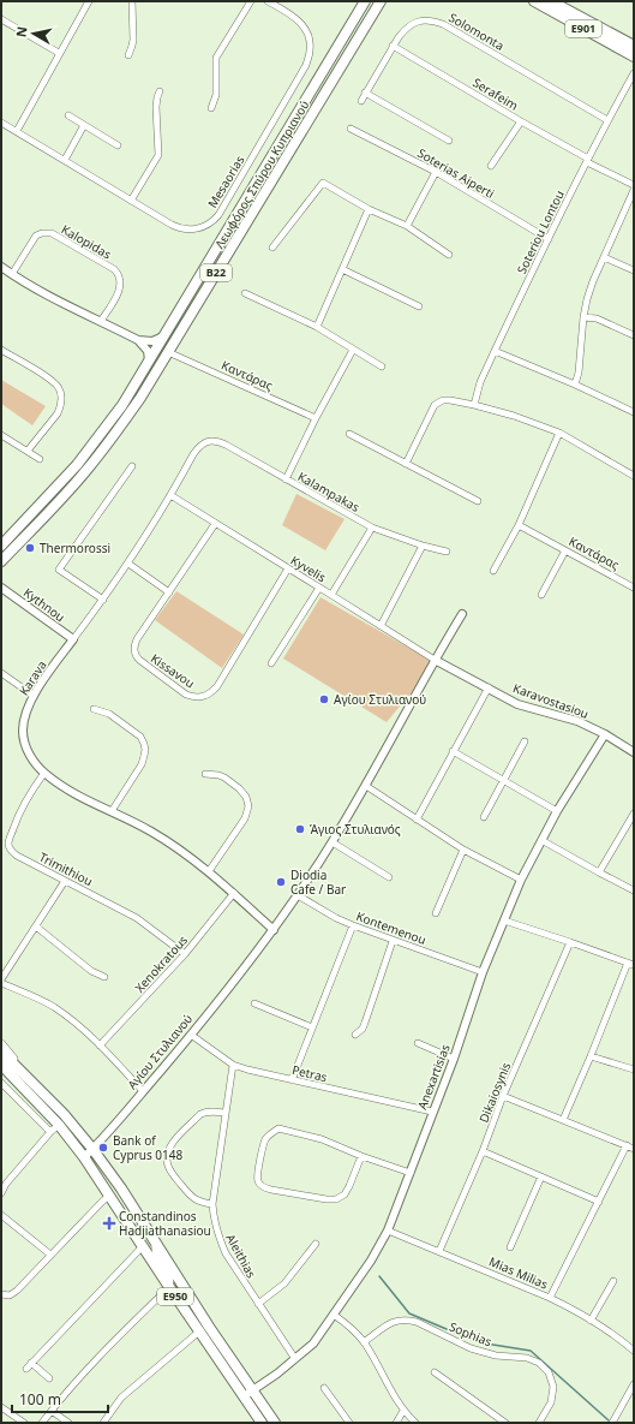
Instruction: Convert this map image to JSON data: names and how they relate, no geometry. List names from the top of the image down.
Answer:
{
  "streets": {
    "main road": [
      "E901",
      "Λεωφόρος Σπύρου Κυπριανού",
      "B22",
      "E950"
    ],
    "street": [
      "Solomonta",
      "Serafeim",
      "Soterias Aiperti",
      "Mesaorias",
      "Soteriou Lontou",
      "Kalopidas",
      "Καντάρας",
      "Kalampakas",
      "Kyvelis",
      "Kythnou",
      "Kissavou",
      "Karava",
      "Karavostasiou",
      "Trimithiou",
      "Kontemenou",
      "Xenokratous",
      "Αγίου Στυλιανού",
      "Petras",
      "Anexartisias",
      "Dikaiosynis",
      "Aleithias",
      "Mias Milias",
      "Sophias"
    ]
  },
  "crossings": [
    ["Solomonta", "Serafeim"],
    ["Solomonta", "Soteriou Lontou"],
    ["Serafeim", "Soteriou Lontou"],
    ["Soterias Aiperti", "Soteriou Lontou"],
    ["Λεωφόρος Σπύρου Κυπριανού", "Καντάρας"],
    ["Kalampakas", "Karava"],
    ["Kyvelis", "Kissavou"],
    ["Kyvelis", "Karava"],
    ["Kyvelis", "Karavostasiou"],
    ["Kyvelis", "Αγίου Στυλιανού"],
    ["Kythnou", "Karava"],
    ["Karava", "Trimithiou"],
    ["Karava", "Xenokratous"],
    ["Karava", "Αγίου Στυλιανού"],
    ["Karavostasiou", "Αγίου Στυλιανού"],
    ["Karavostasiou", "Anexartisias"],
    ["Trimithiou", "Xenokratous"],
    ["Kontemenou", "Αγίου Στυλιανού"],
    ["Kontemenou", "Anexartisias"],
    ["Αγίου Στυλιανού", "Petras"],
    ["Αγίου Στυλιανού", "E950"],
    ["Petras", "Anexartisias"],
    ["Petras", "Aleithias"],
    ["Anexartisias", "Aleithias"],
    ["Anexartisias", "Mias Milias"],
    ["Anexartisias", "E950"],
    ["Dikaiosynis", "Mias Milias"]
  ],
  "places": {
    "other": [
      "Thermorossi",
      "Αγίου Στυλιανού",
      "Άγιος Στυλιανός",
      "Diodia Cafe / Bar",
      "Bank of Cyprus 0148"
    ],
    "health": ["Constandinos Hadjiathanasiou"]
  },
  "scale_bar": "100 m",
  "north": "left"
}
